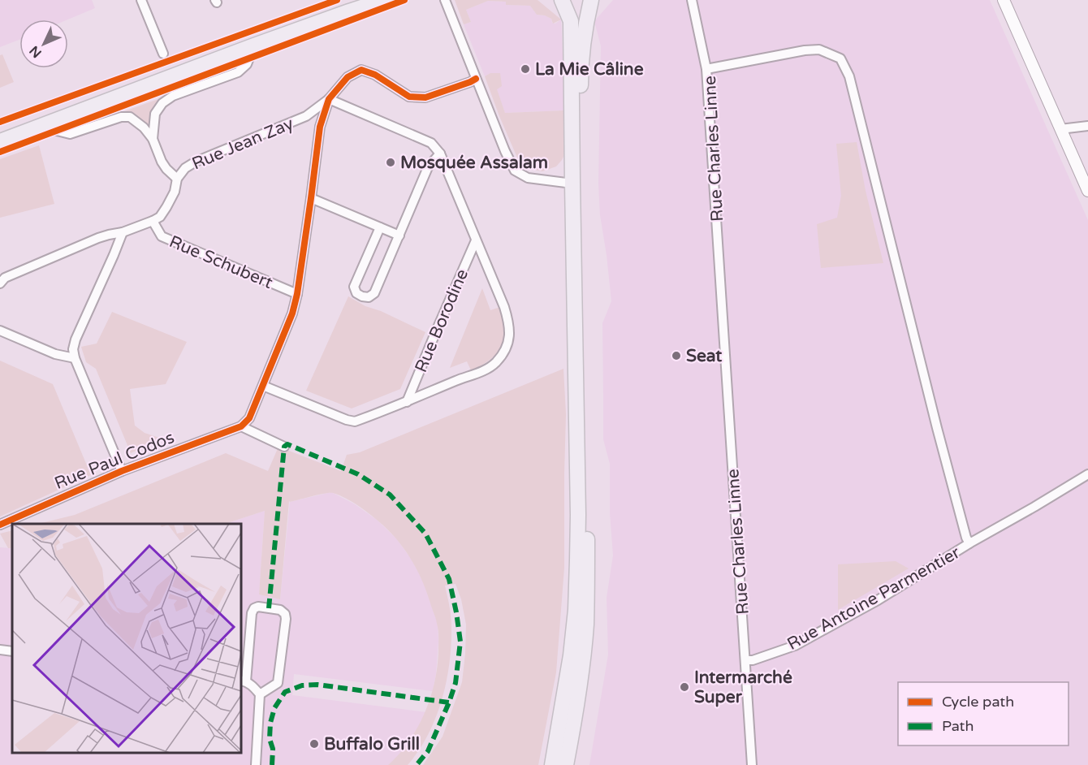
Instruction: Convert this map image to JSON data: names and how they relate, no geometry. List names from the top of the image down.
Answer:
{
  "streets": {
    "street": [
      "Rue Jean Zay",
      "Rue Charles Linne",
      "Rue Schubert",
      "Rue Borodine",
      "Rue Paul Codos",
      "Rue Antoine Parmentier"
    ]
  },
  "crossings": [
    ["Rue Jean Zay", "Rue Schubert"],
    ["Rue Charles Linne", "Rue Antoine Parmentier"]
  ],
  "places": [
    "La Mie Câline",
    "Mosquée Assalam",
    "Seat",
    "Intermarché Super",
    "Buffalo Grill"
  ],
  "legend": ["Cycle path", "Path"],
  "north": "bottom left"
}
